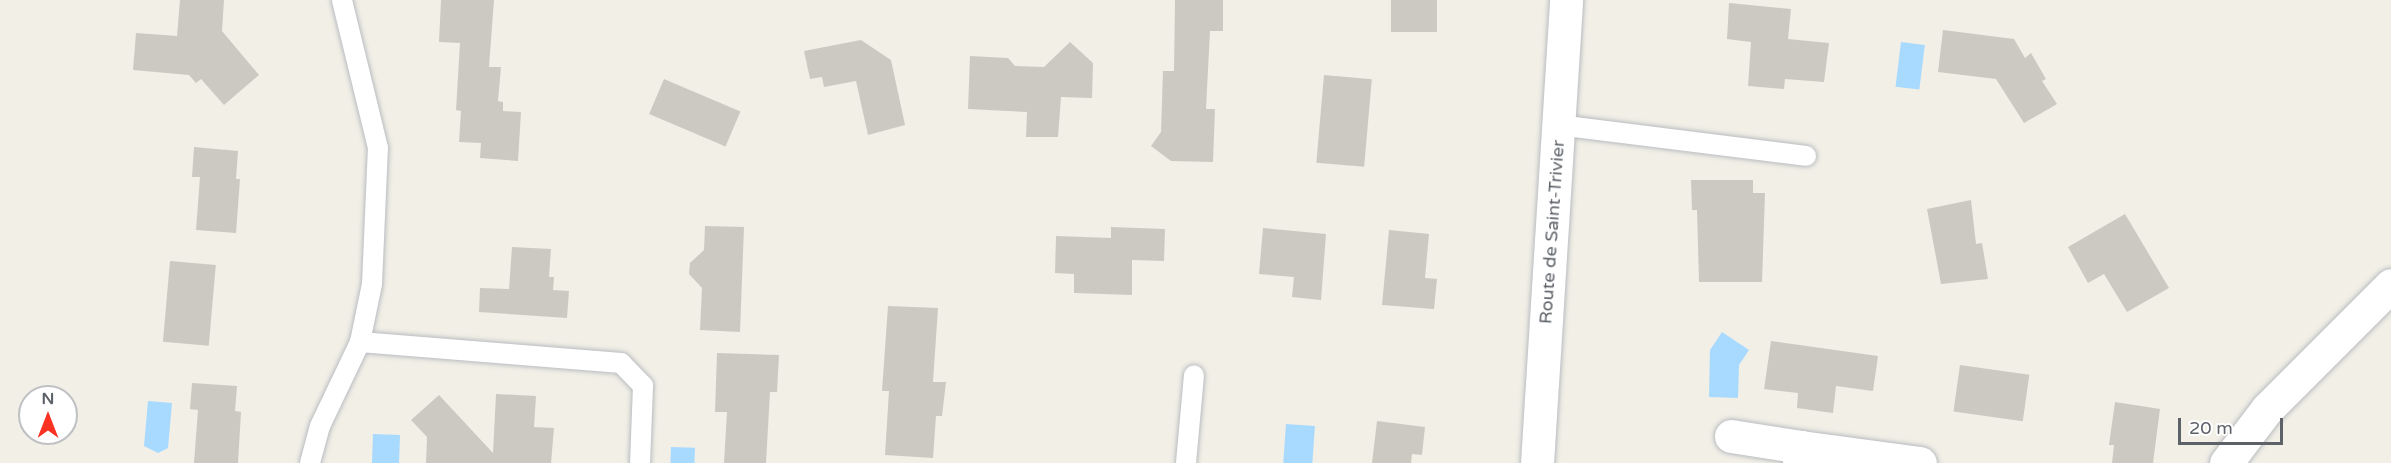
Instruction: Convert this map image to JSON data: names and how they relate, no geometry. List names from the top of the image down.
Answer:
{
  "streets": {
    "main road": ["Route de Saint-Trivier"]
  },
  "scale_bar": "20 m",
  "north": "top"
}
